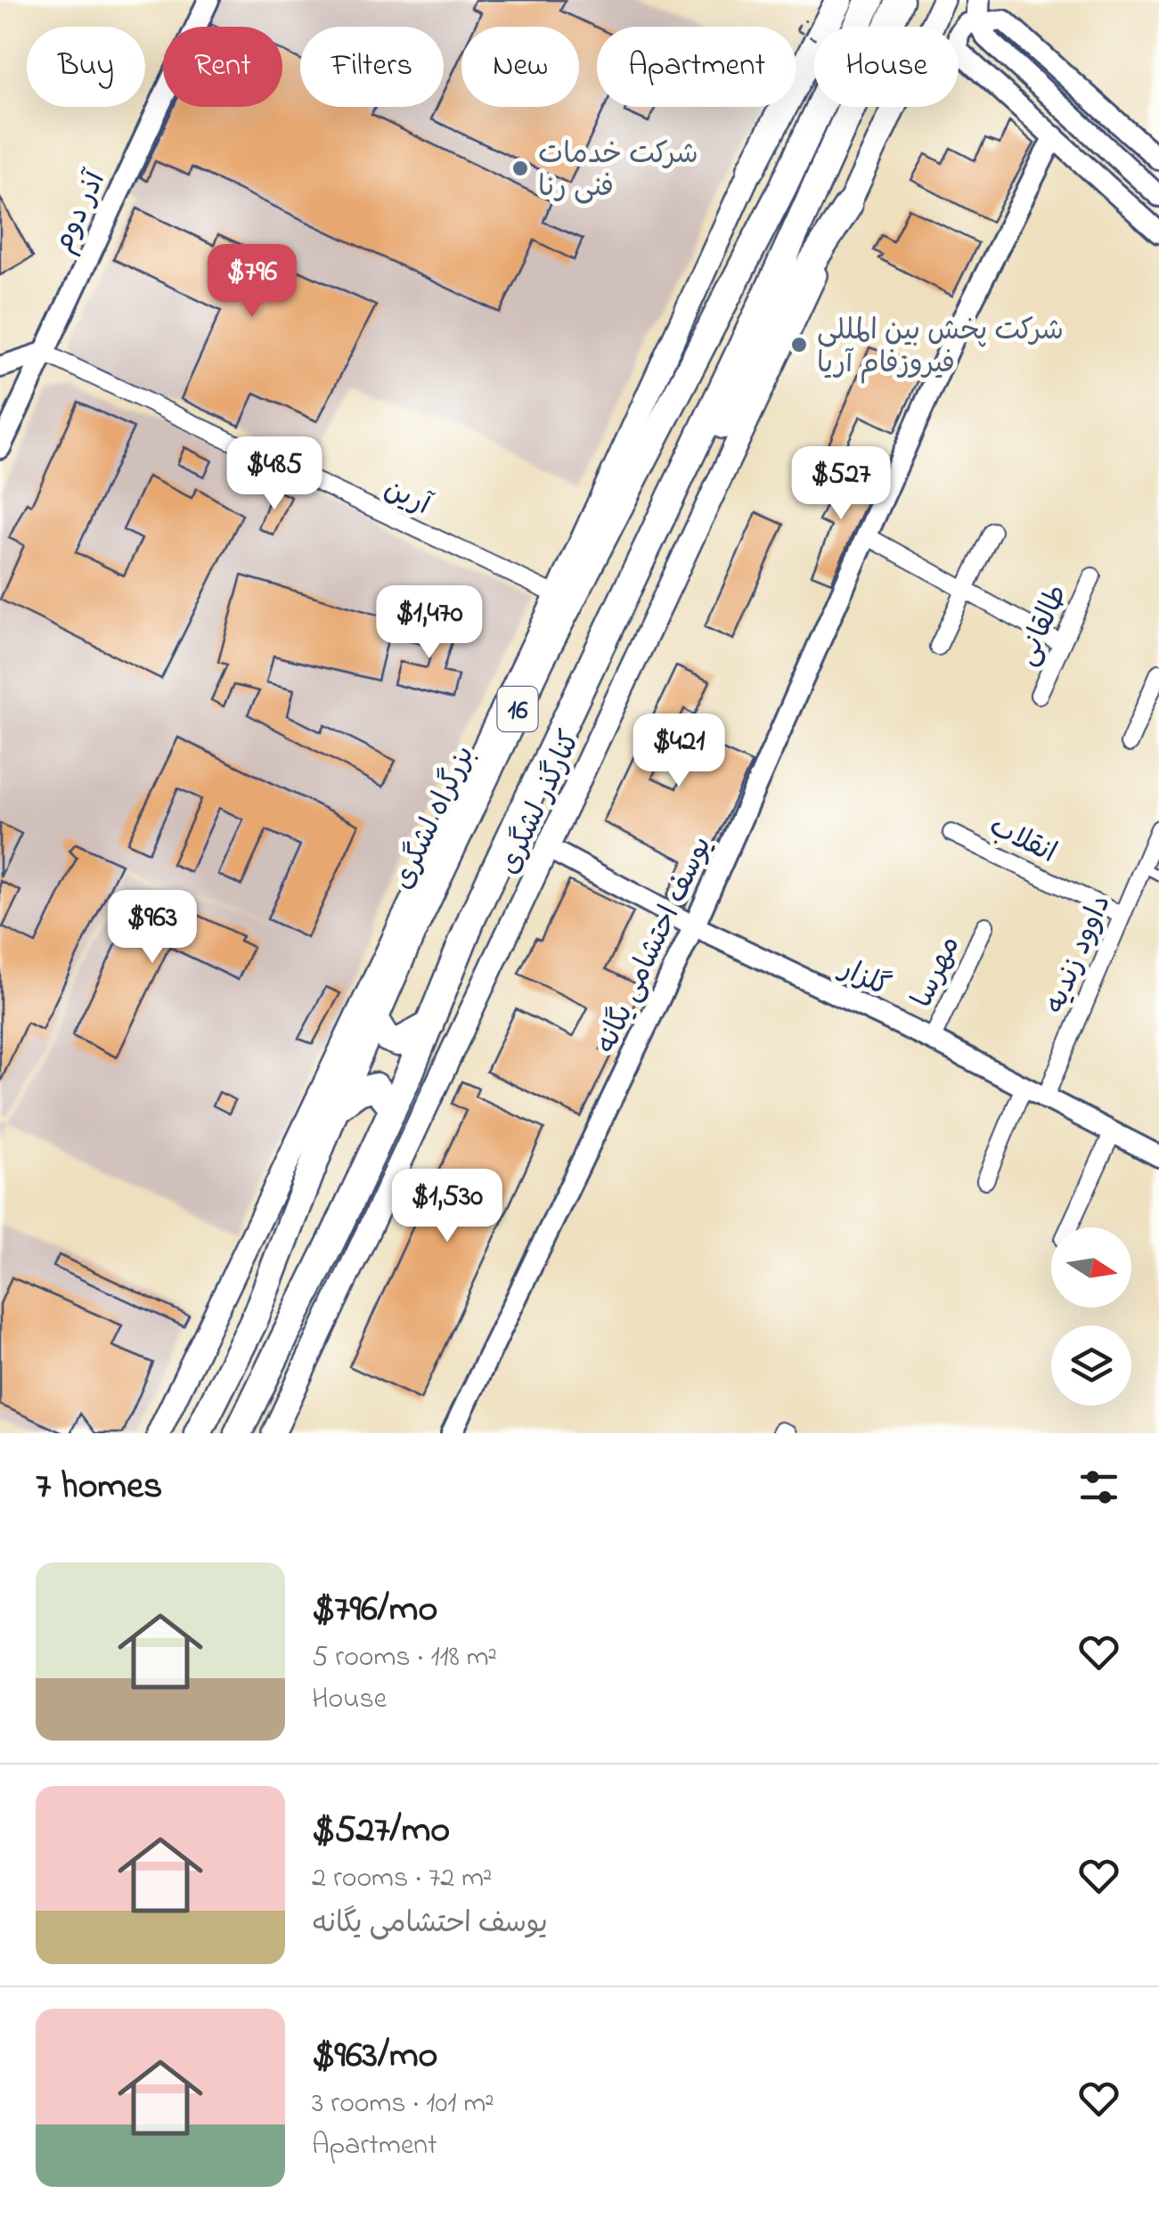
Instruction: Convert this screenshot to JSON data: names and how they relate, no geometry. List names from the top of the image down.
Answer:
{
  "streets": {
    "highway": ["16", "بزرگراه لشگری"],
    "main road": ["کنارگذر لشگری"],
    "street": [
      "آذر دوم",
      "آرین",
      "طالقانی",
      "انقلاب",
      "یوسف احتشامی یگانه",
      "داوود زندیه",
      "مهرسا",
      "گلزار"
    ]
  },
  "crossings": [
    ["آذر دوم", "آرین"],
    ["کنارگذر لشگری", "گلزار"],
    ["انقلاب", "داوود زندیه"],
    ["یوسف احتشامی یگانه", "گلزار"],
    ["داوود زندیه", "گلزار"],
    ["مهرسا", "گلزار"]
  ],
  "places": ["شرکت خدمات فنی رنا", "شرکت پخش بین المللی فیروزفام آریا"],
  "north": "right",
  "page": {
    "chip": [
      "Buy",
      "Rent",
      "Filters",
      "New",
      "Apartment",
      "House"
    ],
    "price": [
      "$796",
      "$485",
      "$527",
      "$1,470",
      "$421",
      "$963",
      "$1,530"
    ],
    "heading": "7 homes",
    "list": [
      {
        "name": "$796/mo",
        "note": "5 rooms · 118 m² · House"
      },
      {
        "name": "$527/mo",
        "note": "2 rooms · 72 m² · یوسف احتشامی یگانه"
      },
      {
        "name": "$963/mo",
        "note": "3 rooms · 101 m² · Apartment"
      }
    ]
  }
}
